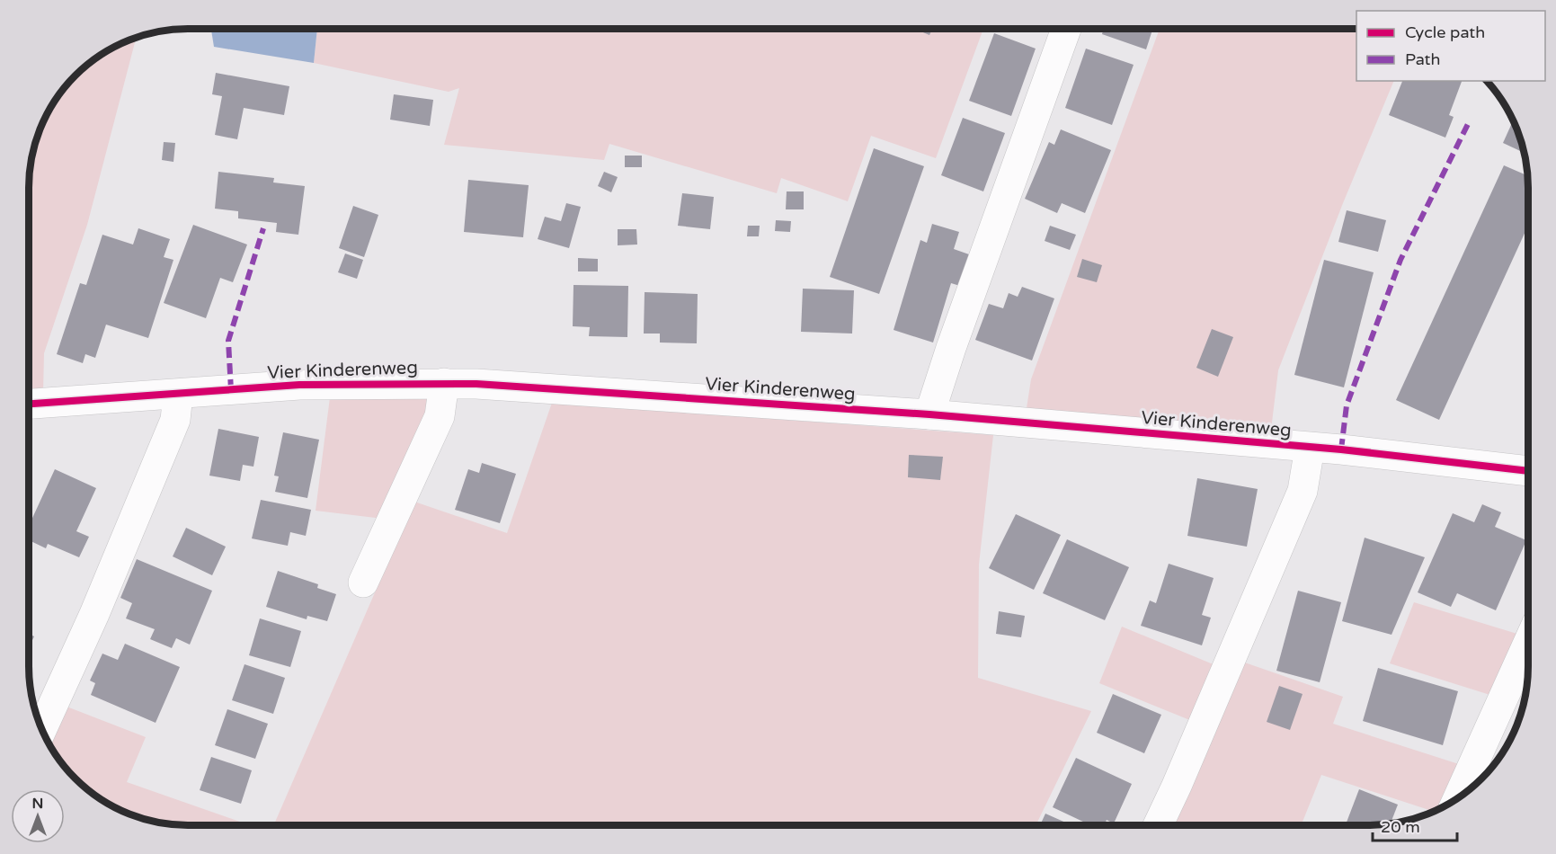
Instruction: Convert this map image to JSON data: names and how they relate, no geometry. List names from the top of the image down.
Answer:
{
  "streets": {
    "street": ["Vier Kinderenweg"]
  },
  "legend": ["Cycle path", "Path"],
  "scale_bar": "20 m",
  "north": "top"
}
